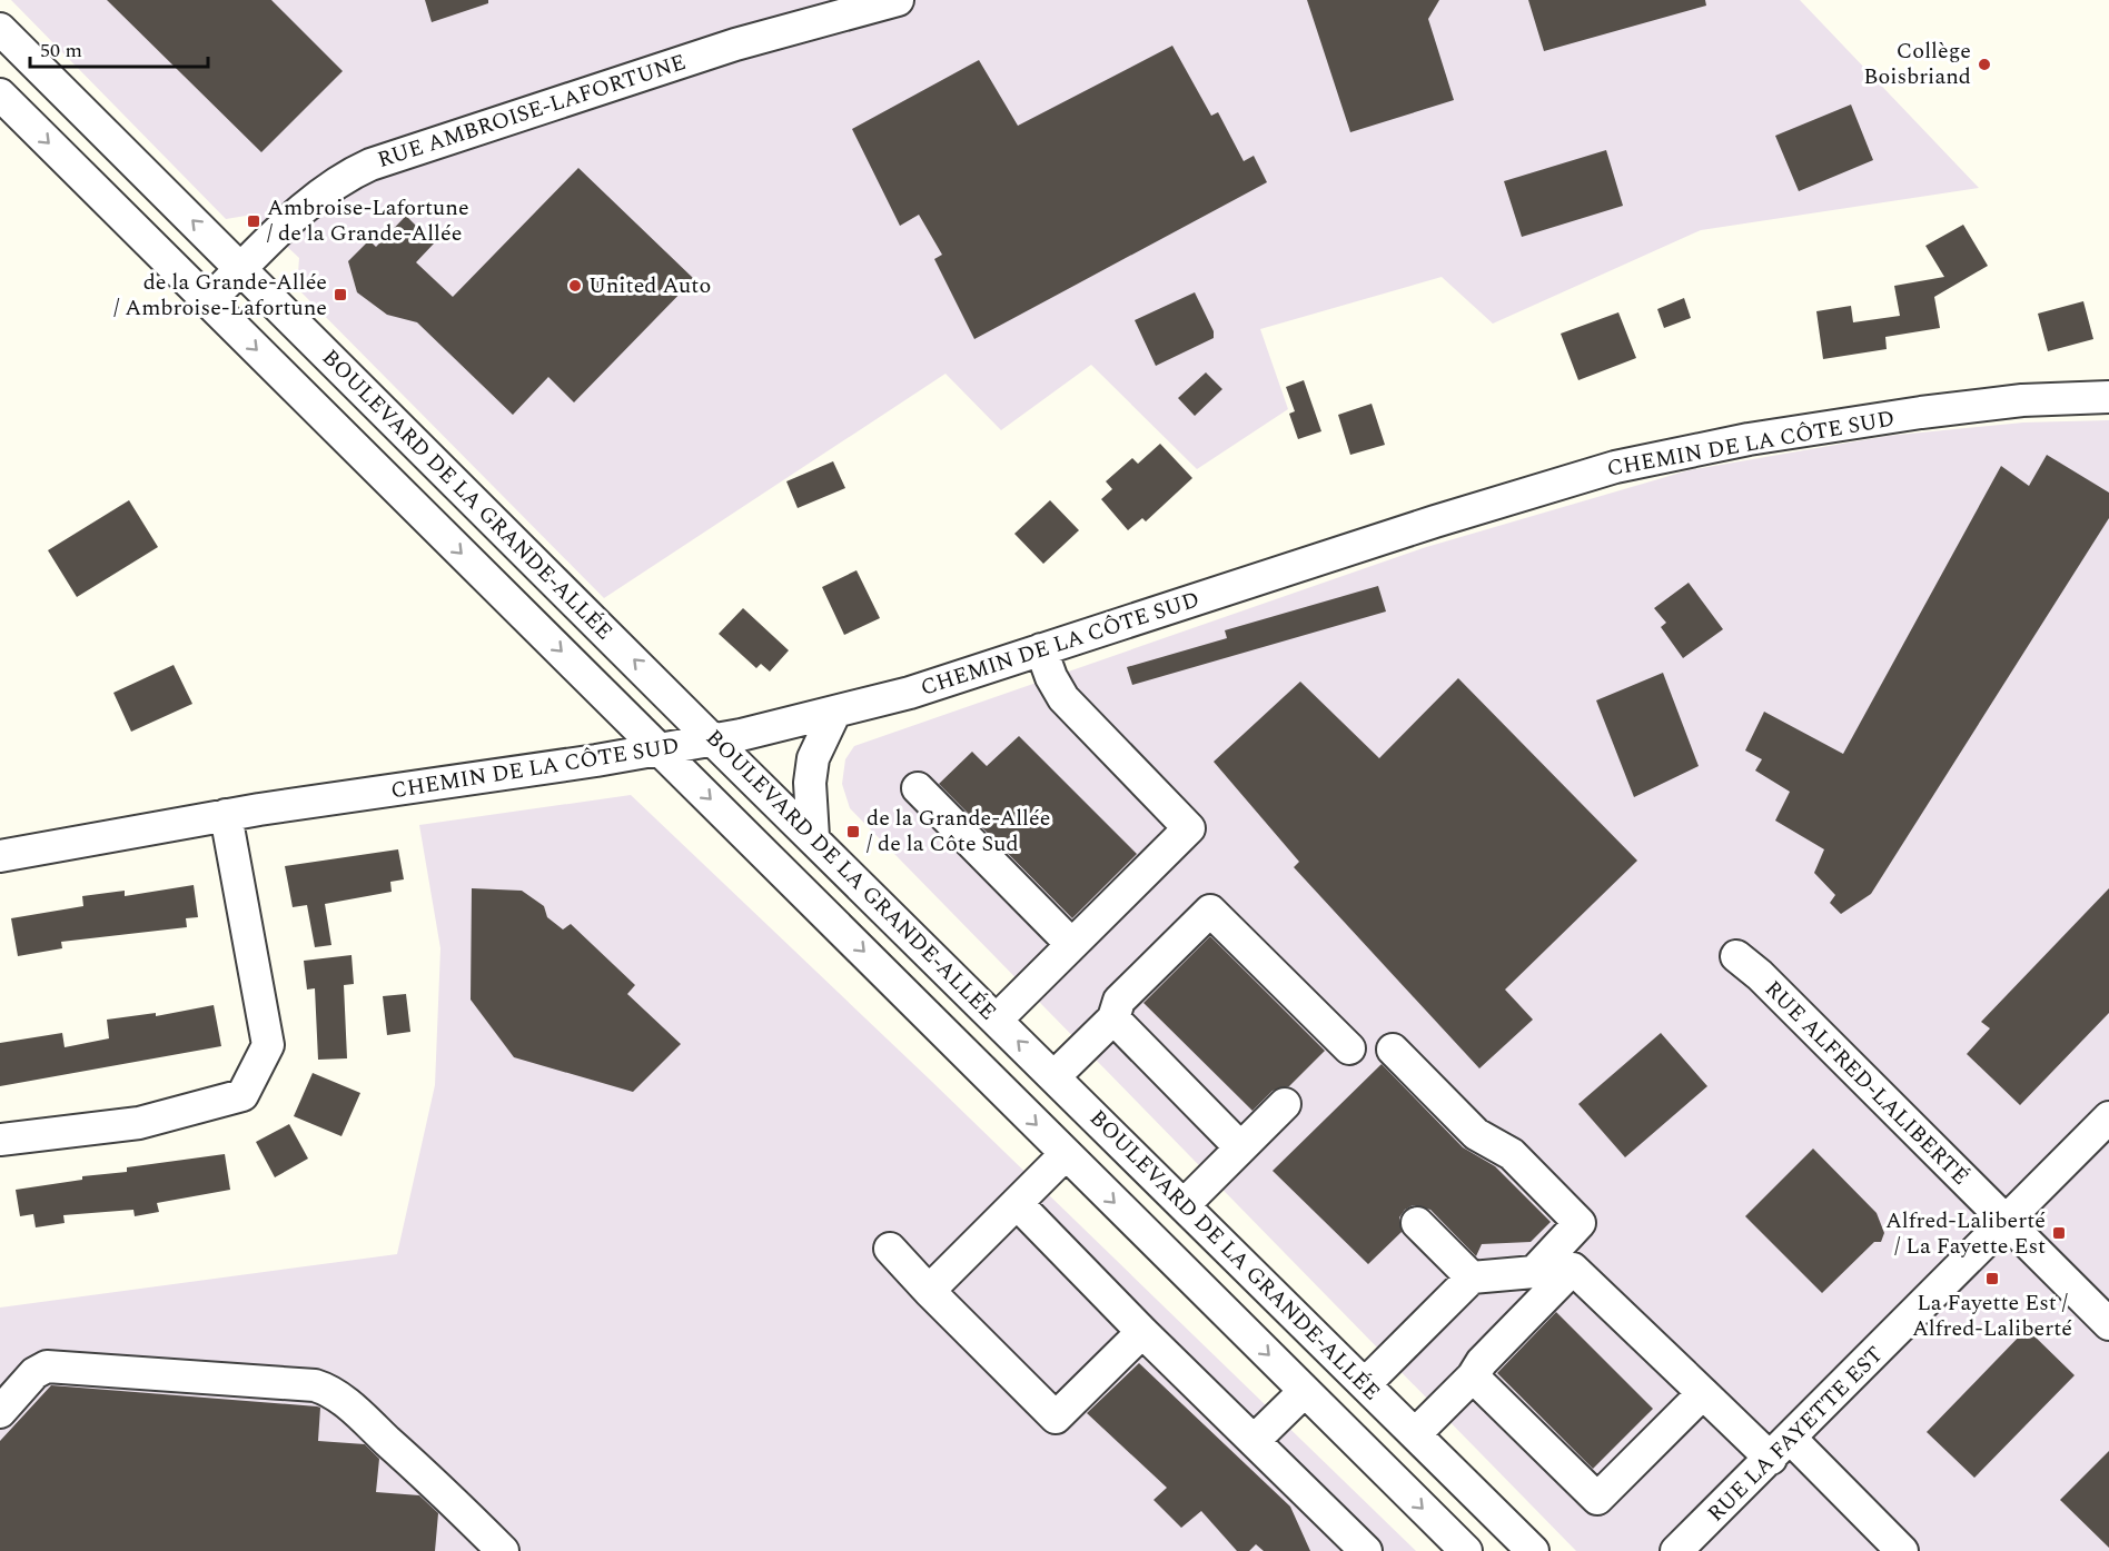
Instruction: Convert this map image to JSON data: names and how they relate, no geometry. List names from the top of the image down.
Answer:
{
  "streets": {
    "street": [
      "RUE AMBROISE-LAFORTUNE",
      "CHEMIN DE LA CÔTE SUD",
      "BOULEVARD DE LA GRANDE-ALLÉE",
      "RUE ALFRED-LALIBERTÉ",
      "RUE LA FAYETTE EST"
    ]
  },
  "crossings": [
    ["RUE AMBROISE-LAFORTUNE", "BOULEVARD DE LA GRANDE-ALLÉE"],
    ["CHEMIN DE LA CÔTE SUD", "BOULEVARD DE LA GRANDE-ALLÉE"],
    ["RUE ALFRED-LALIBERTÉ", "RUE LA FAYETTE EST"]
  ],
  "places": {
    "other": ["Collège Boisbriand", "United Auto"],
    "transit": [
      "Ambroise-Lafortune / de la Grande-Allée",
      "de la Grande-Allée / Ambroise-Lafortune",
      "de la Grande-Allée / de la Côte Sud",
      "Alfred-Laliberté / La Fayette Est",
      "La Fayette Est / Alfred-Laliberté"
    ]
  },
  "scale_bar": "50 m"
}
